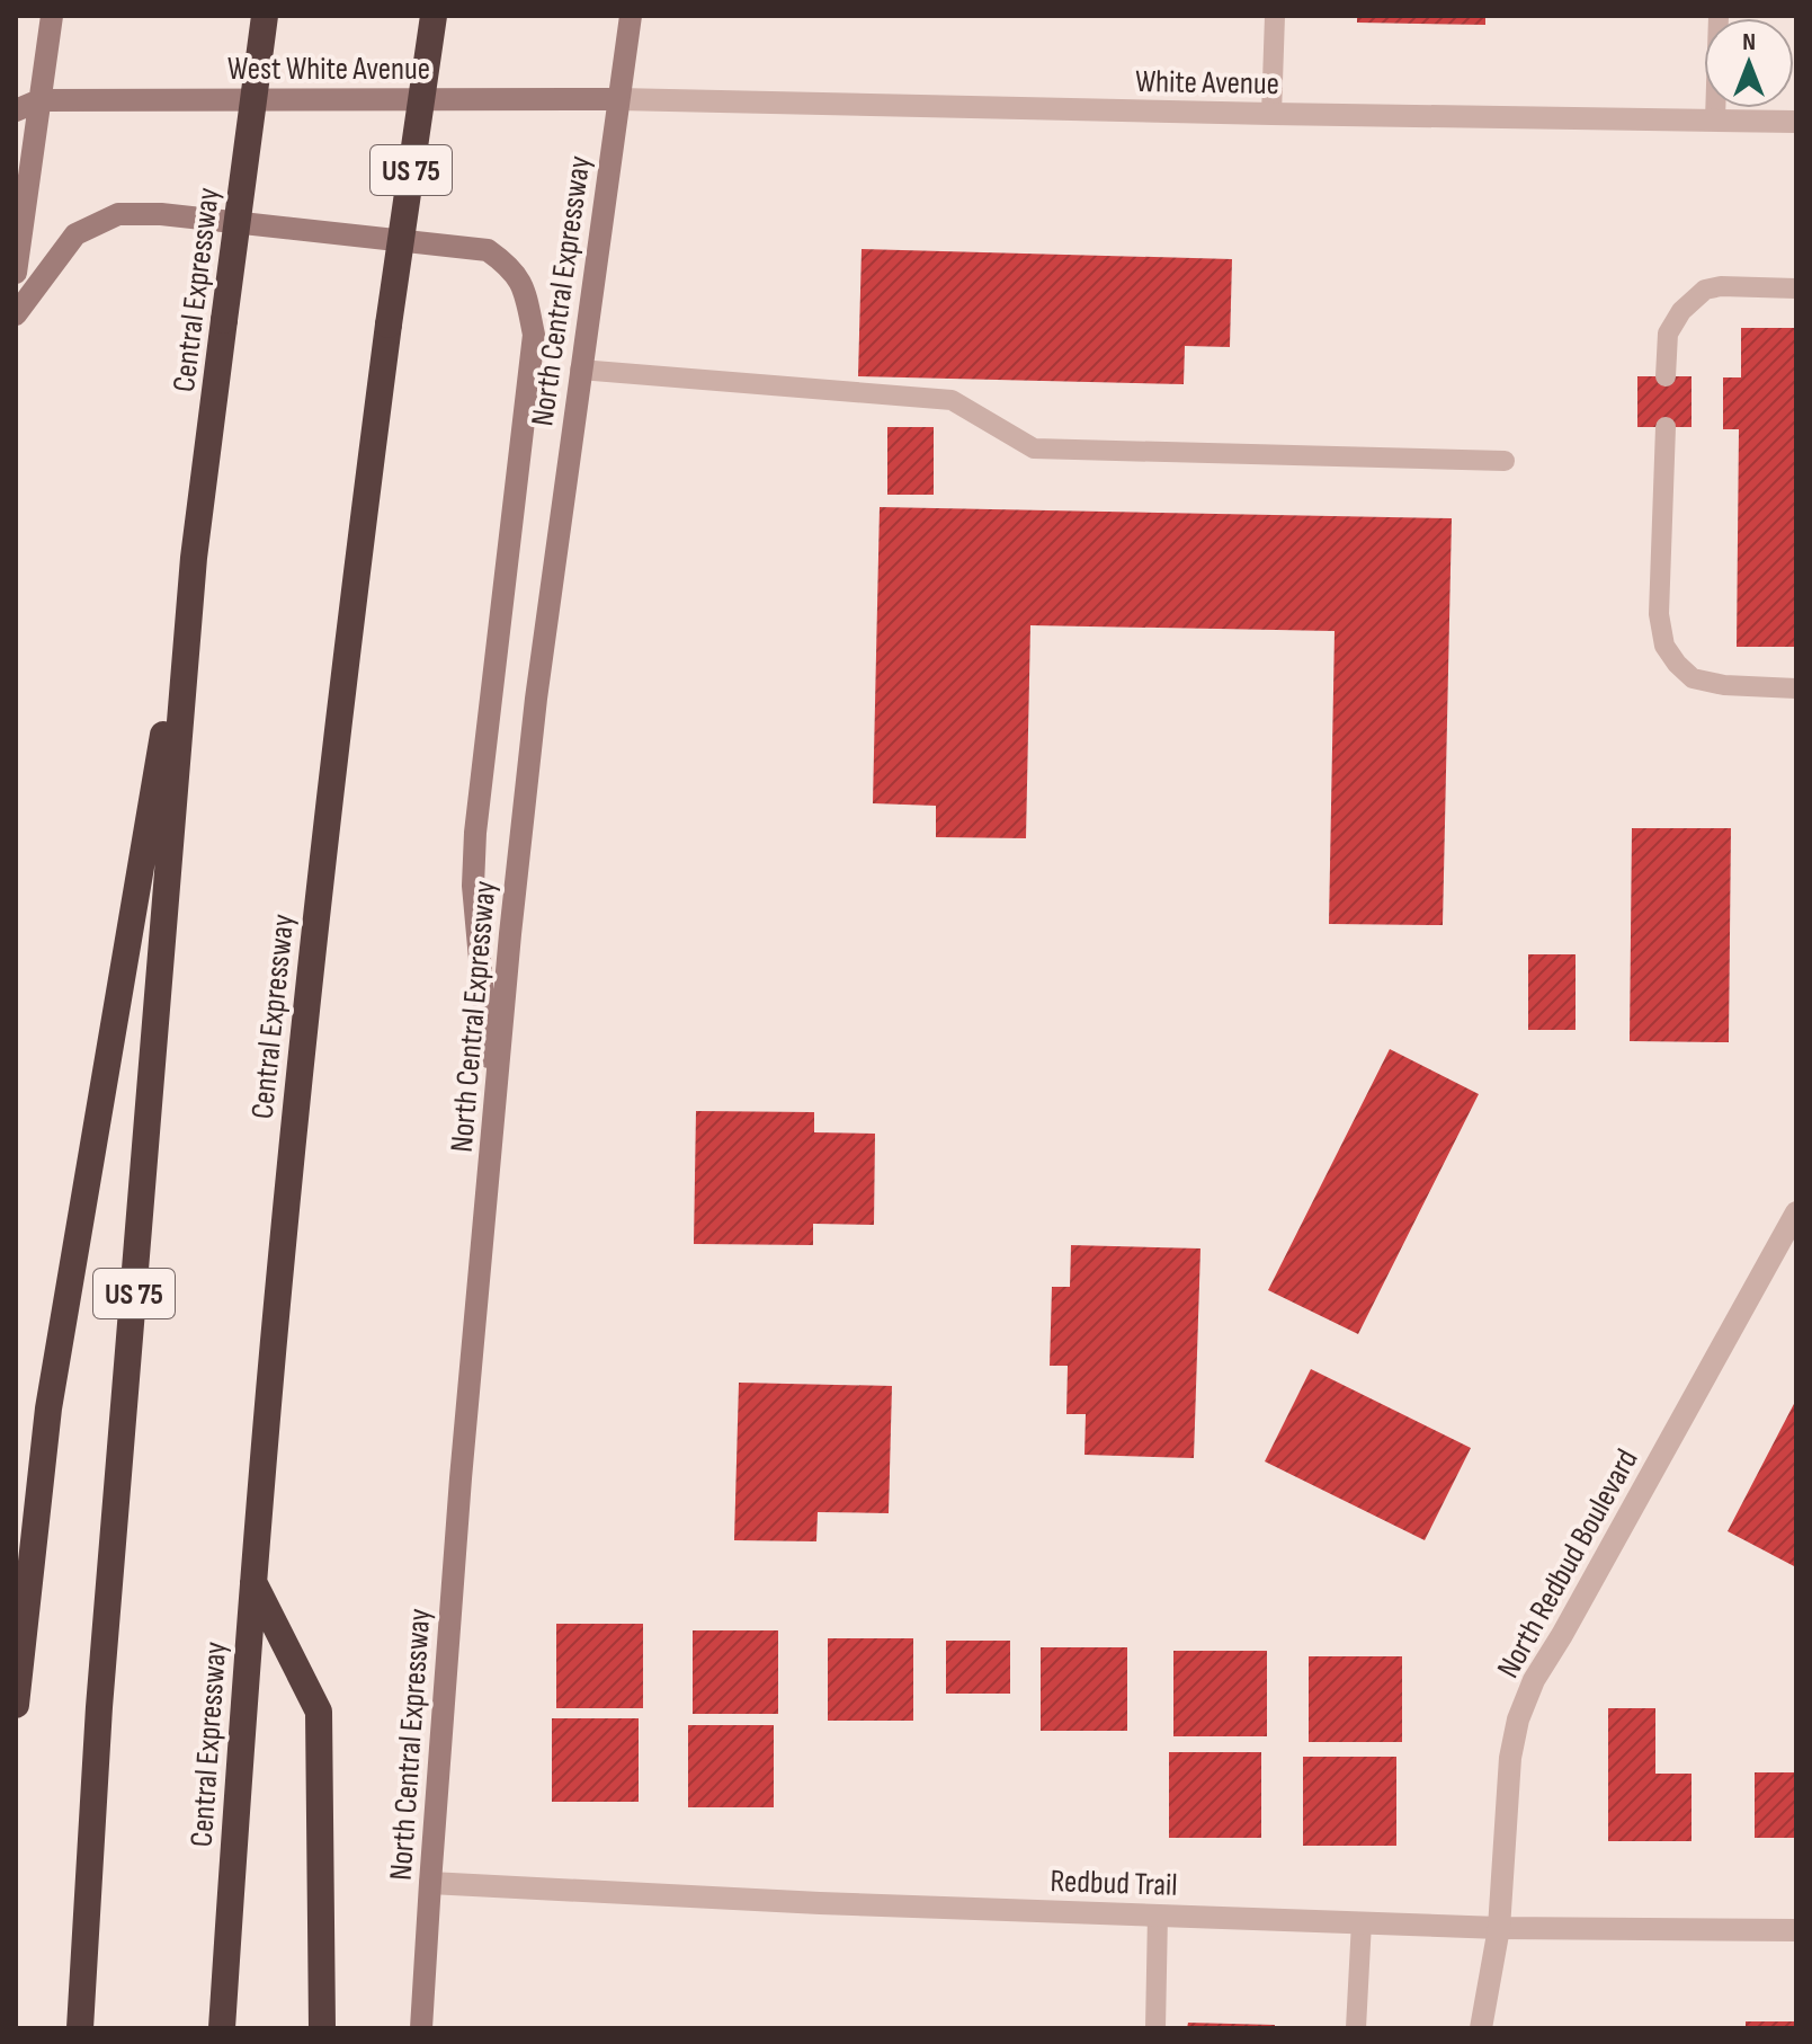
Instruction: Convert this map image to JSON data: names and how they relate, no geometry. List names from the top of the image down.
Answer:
{
  "streets": {
    "highway": ["US 75", "Central Expressway"],
    "main road": ["West White Avenue", "North Central Expressway"],
    "street": ["White Avenue", "North Redbud Boulevard", "Redbud Trail"]
  },
  "crossings": [
    ["West White Avenue", "White Avenue"],
    ["West White Avenue", "North Central Expressway"],
    ["White Avenue", "North Central Expressway"],
    ["North Central Expressway", "Redbud Trail"],
    ["North Redbud Boulevard", "Redbud Trail"]
  ],
  "north": "top"
}
